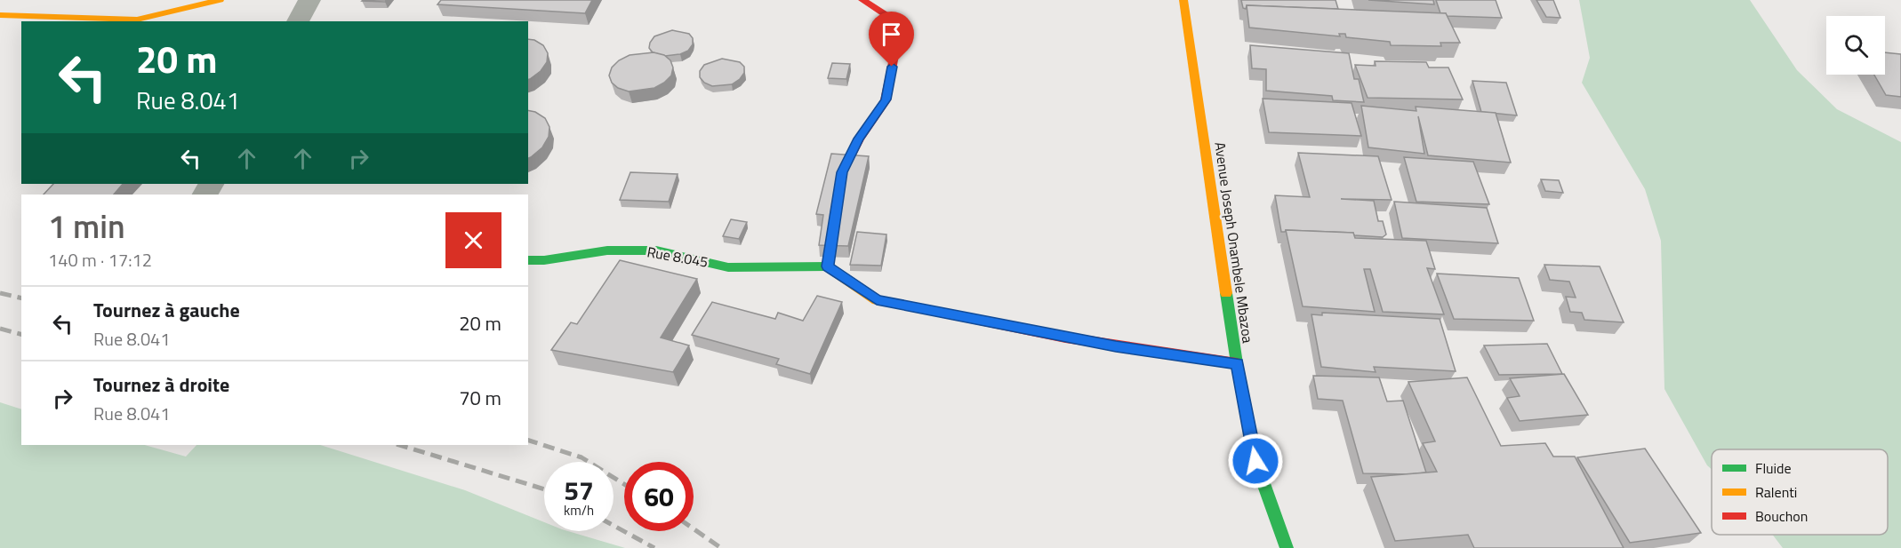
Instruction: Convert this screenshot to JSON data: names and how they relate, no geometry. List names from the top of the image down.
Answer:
{
  "streets": {
    "street": ["Avenue Joseph Onambele Mbazoa", "Rue 8.045"]
  },
  "legend": ["Fluide", "Ralenti", "Bouchon"],
  "page": {
    "turn": ["20 m", "Rue 8.041"],
    "heading": ["1 min", "140 m · 17:12"],
    "list": [
      {
        "name": "Tournez à gauche",
        "note": "Rue 8.041",
        "value": "20 m"
      },
      {
        "name": "Tournez à droite",
        "note": "Rue 8.041",
        "value": "70 m"
      }
    ],
    "speed": "57 km/h",
    "limit": "60"
  }
}
